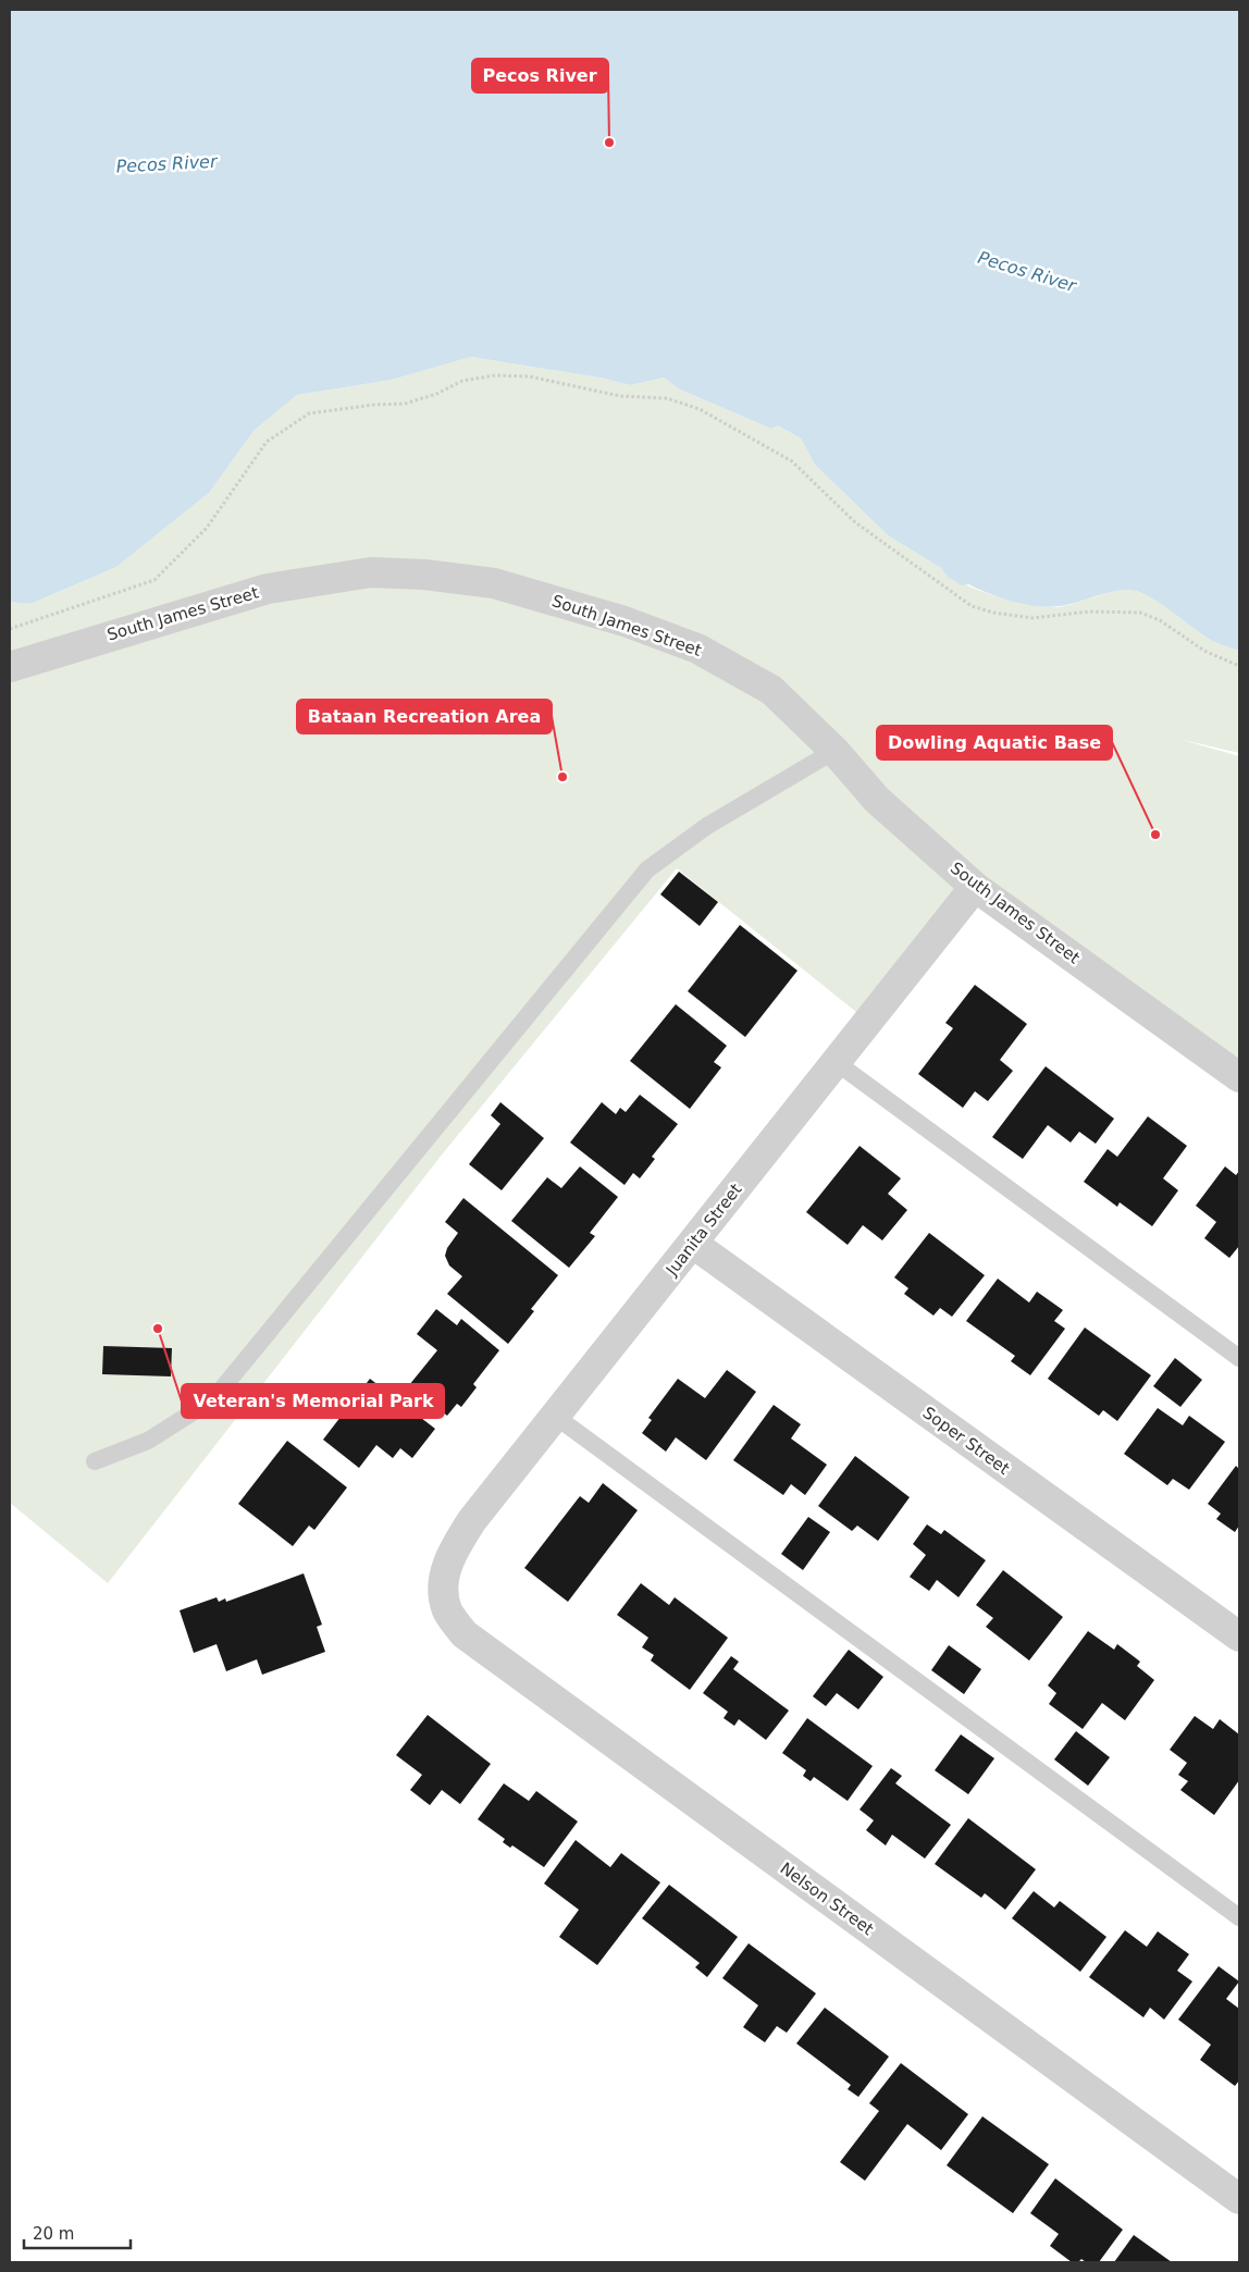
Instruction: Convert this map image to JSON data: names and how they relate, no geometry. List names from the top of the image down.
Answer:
{
  "streets": {
    "street": [
      "South James Street",
      "Juanita Street",
      "Soper Street",
      "Nelson Street"
    ]
  },
  "crossings": [
    ["South James Street", "Juanita Street"],
    ["Juanita Street", "Soper Street"],
    ["Juanita Street", "Nelson Street"]
  ],
  "water": ["Pecos River"],
  "places": [
    "Pecos River",
    "Bataan Recreation Area",
    "Dowling Aquatic Base",
    "Veteran's Memorial Park"
  ],
  "scale_bar": "20 m"
}
